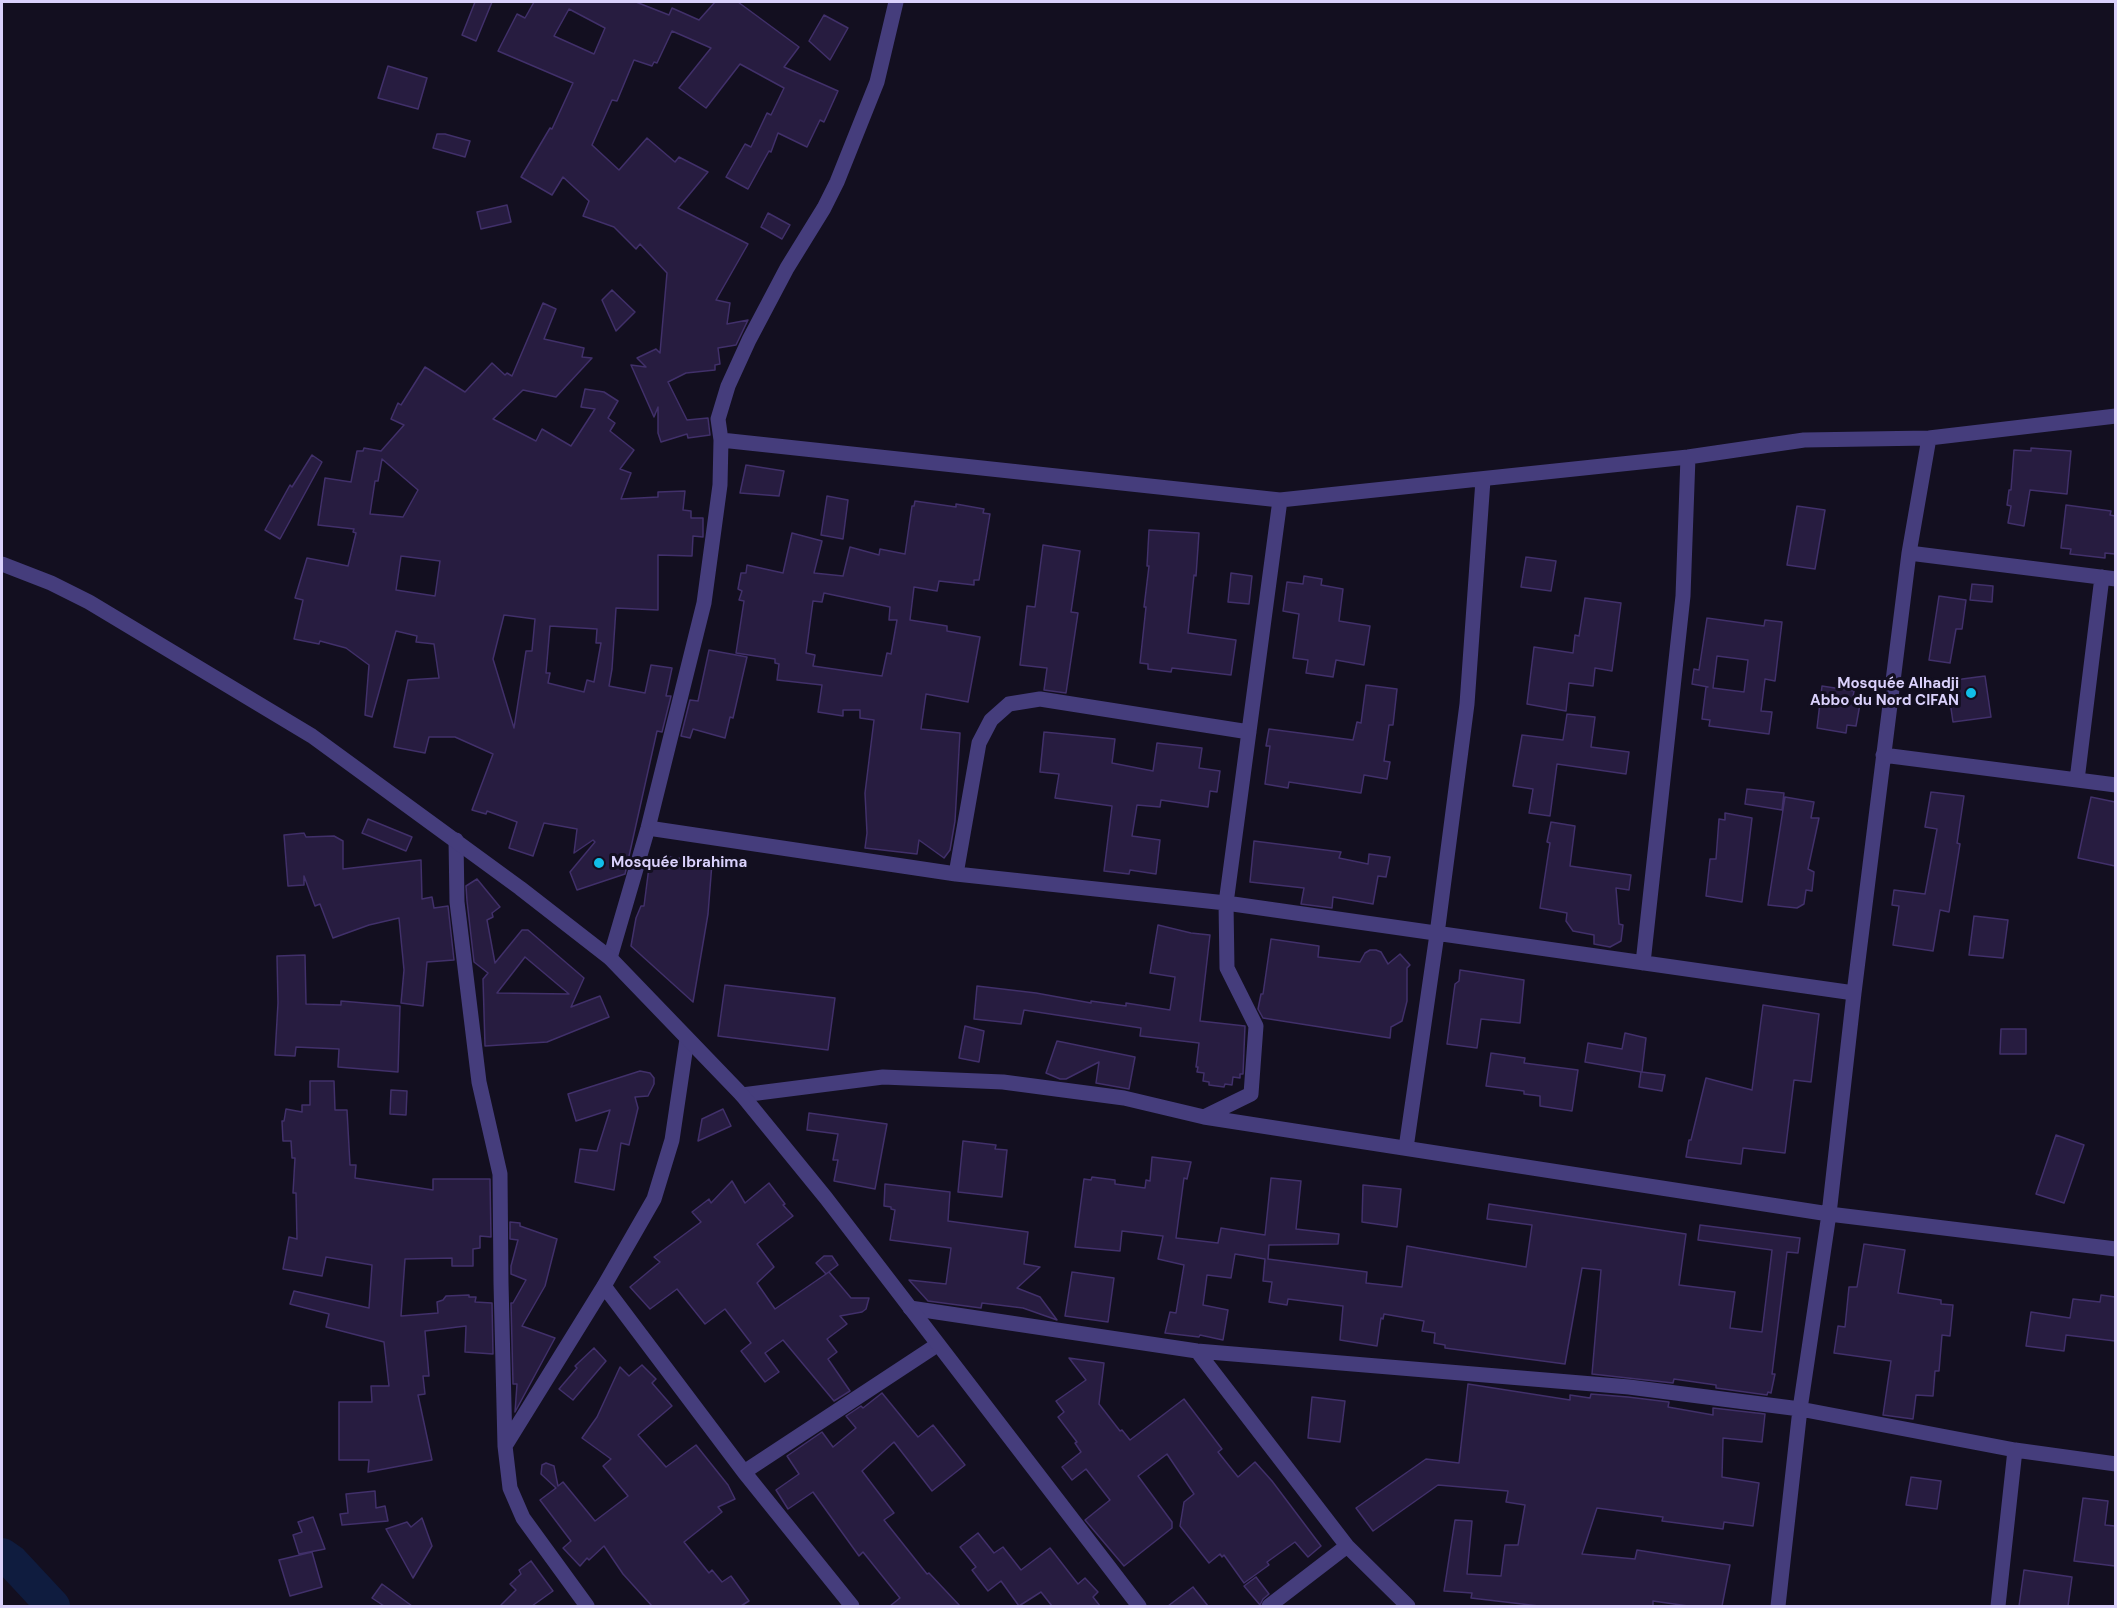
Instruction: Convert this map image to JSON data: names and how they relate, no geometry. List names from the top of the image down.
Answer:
{
  "places": ["Mosquée Alhadji Abbo du Nord CIFAN", "Mosquée Ibrahima"]
}
